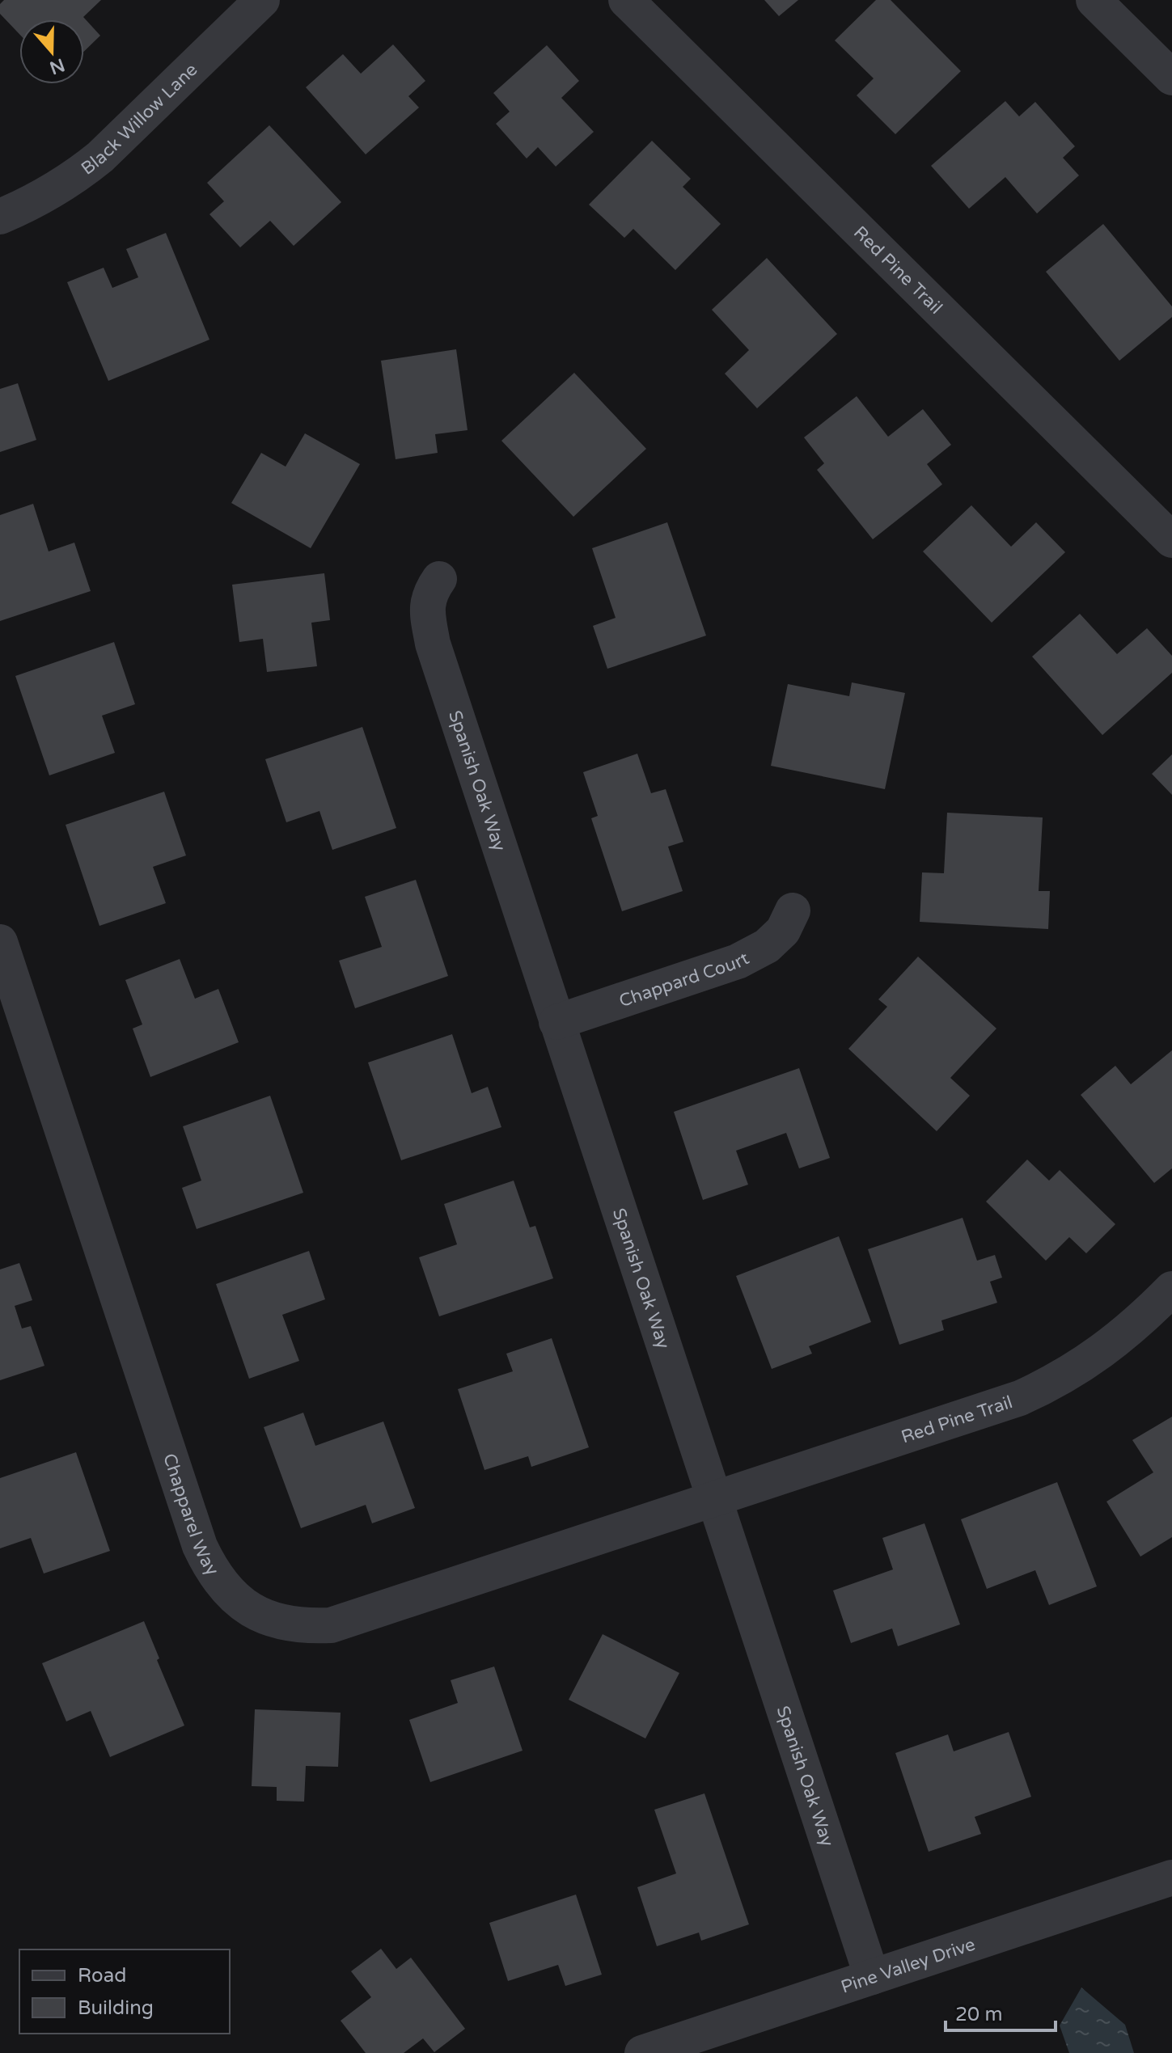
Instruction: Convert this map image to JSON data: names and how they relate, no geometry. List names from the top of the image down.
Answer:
{
  "streets": {
    "street": [
      "Black Willow Lane",
      "Red Pine Trail",
      "Spanish Oak Way",
      "Chappard Court",
      "Chapparel Way",
      "Pine Valley Drive"
    ]
  },
  "crossings": [
    ["Red Pine Trail", "Spanish Oak Way"],
    ["Red Pine Trail", "Chapparel Way"],
    ["Spanish Oak Way", "Chappard Court"],
    ["Spanish Oak Way", "Chapparel Way"],
    ["Spanish Oak Way", "Pine Valley Drive"]
  ],
  "legend": ["Road", "Building"],
  "scale_bar": "20 m",
  "north": "bottom"
}
